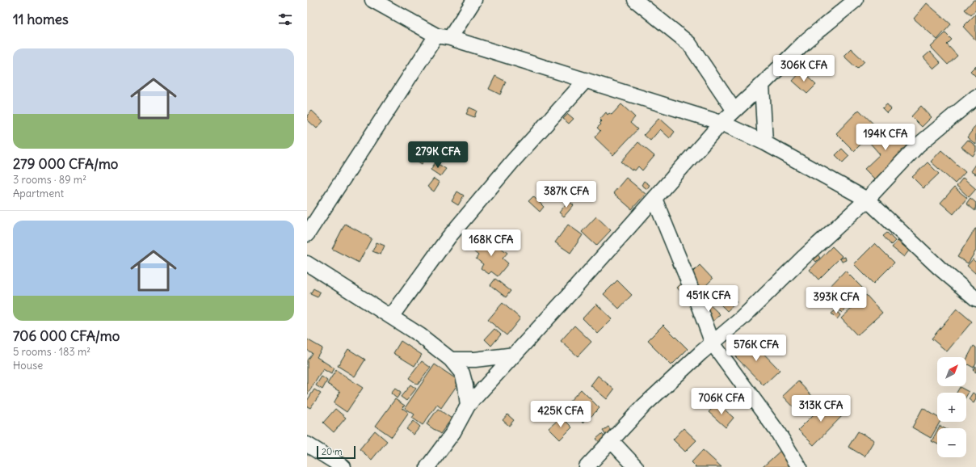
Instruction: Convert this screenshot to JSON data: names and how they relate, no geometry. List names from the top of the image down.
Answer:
{
  "scale_bar": "20 m",
  "north": "top right",
  "page": {
    "heading": "11 homes",
    "list": [
      {
        "name": "279 000 CFA/mo",
        "note": "3 rooms · 89 m² · Apartment"
      },
      {
        "name": "706 000 CFA/mo",
        "note": "5 rooms · 183 m² · House"
      }
    ],
    "price": [
      "306K CFA",
      "194K CFA",
      "279K CFA",
      "387K CFA",
      "168K CFA",
      "451K CFA",
      "393K CFA",
      "576K CFA",
      "706K CFA",
      "313K CFA",
      "425K CFA"
    ],
    "map_buttons": ["+", "−"],
    "scale": "20 m"
  }
}
